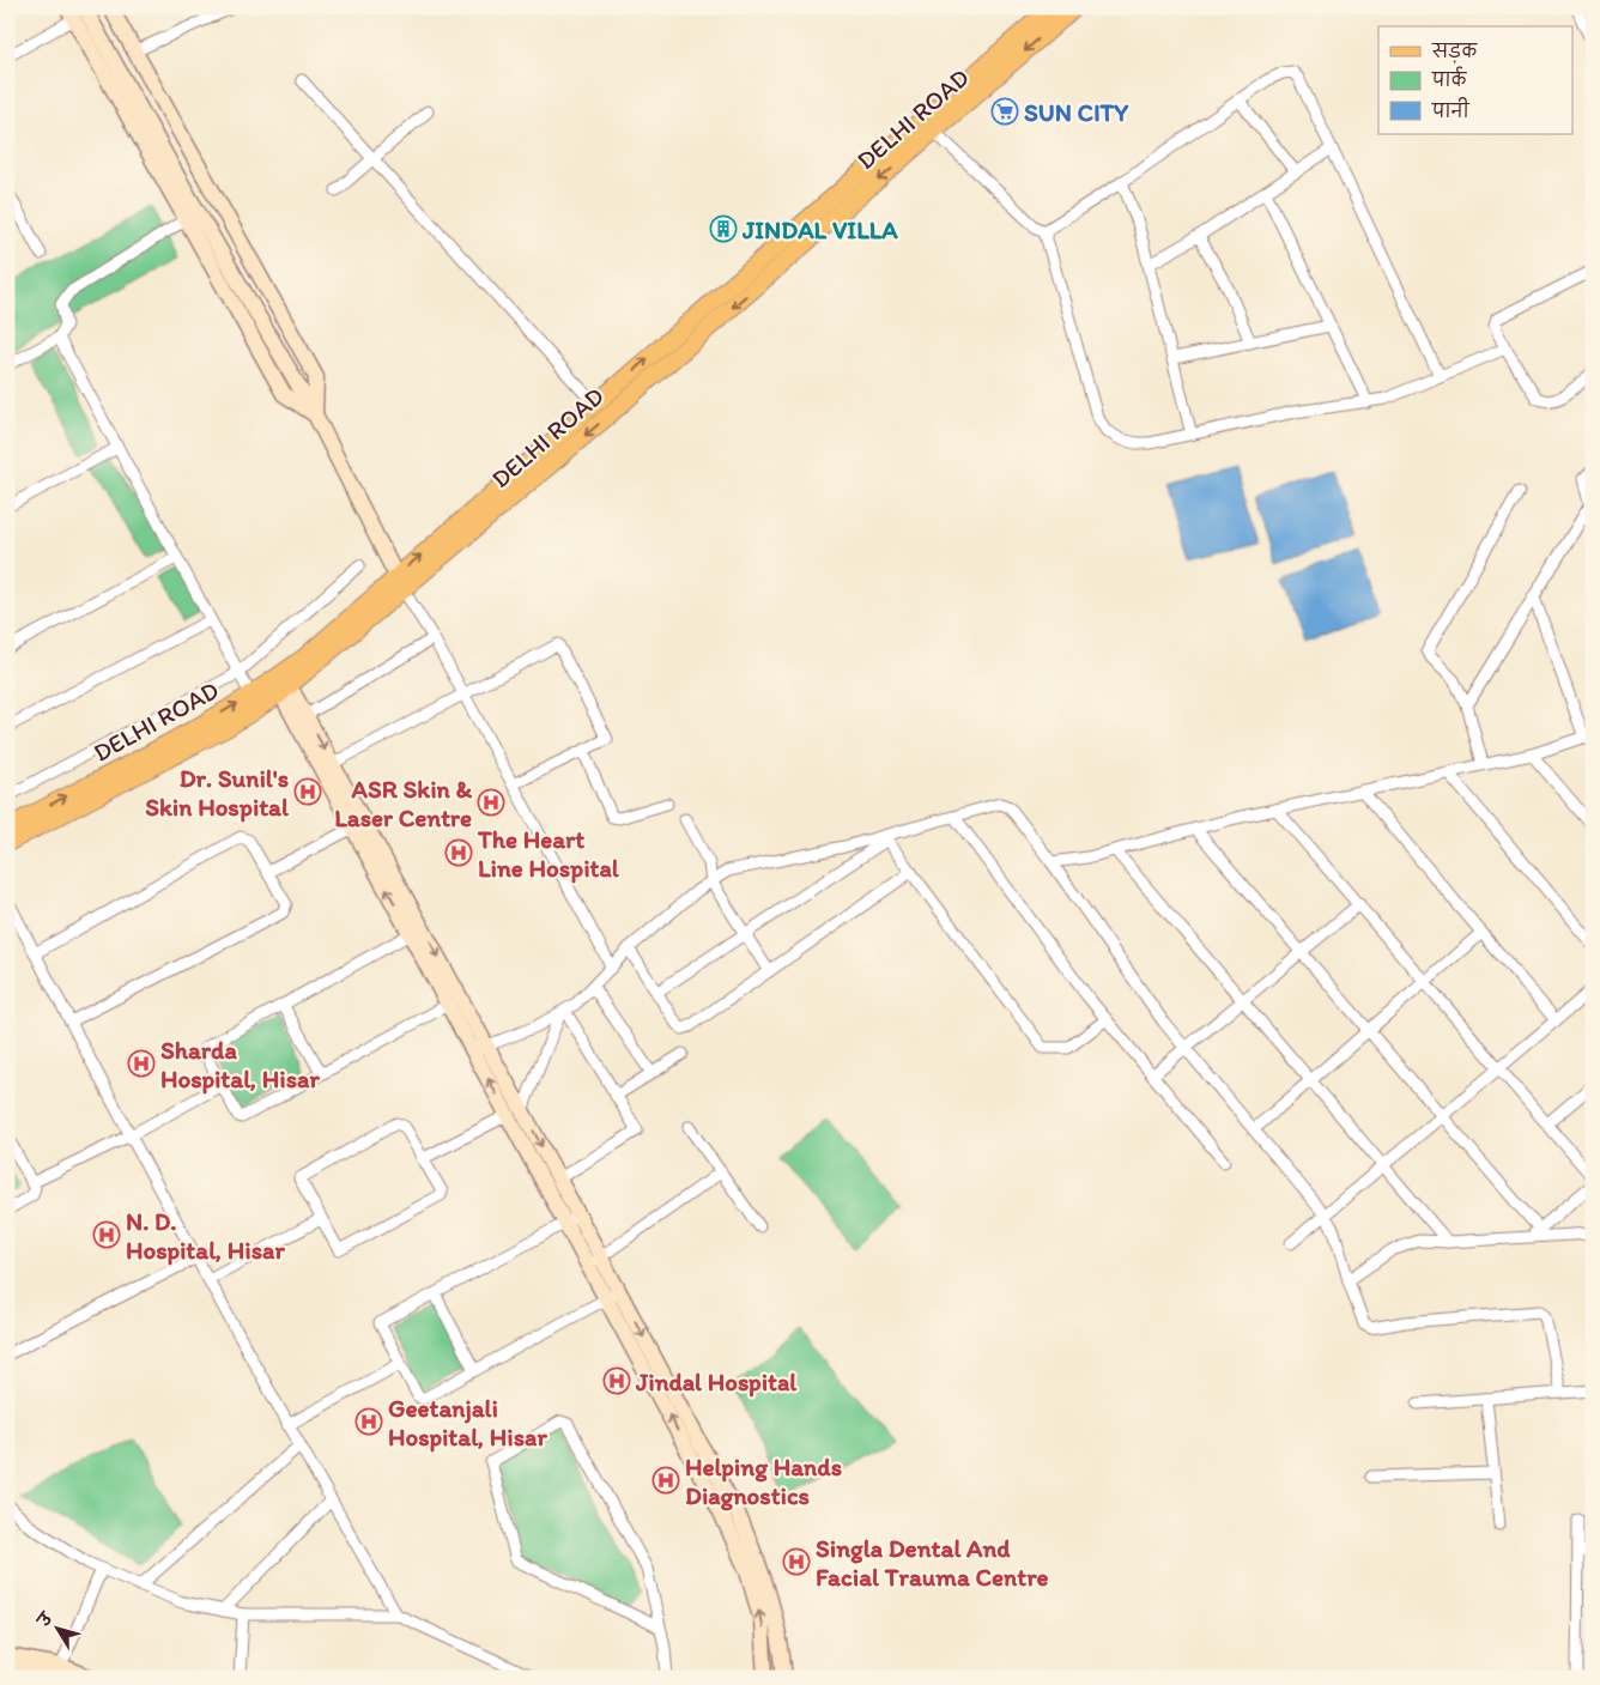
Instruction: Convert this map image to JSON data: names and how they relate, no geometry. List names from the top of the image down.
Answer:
{
  "streets": {
    "main road": ["DELHI ROAD"]
  },
  "places": {
    "supermarket": ["SUN CITY"],
    "building": ["JINDAL VILLA"],
    "hospital": [
      "Dr. Sunil's Skin Hospital",
      "ASR Skin & Laser Centre",
      "The Heart Line Hospital",
      "Sharda Hospital, Hisar",
      "N. D. Hospital, Hisar",
      "Jindal Hospital",
      "Geetanjali Hospital, Hisar",
      "Helping Hands Diagnostics",
      "Singla Dental And Facial Trauma Centre"
    ]
  },
  "legend": ["सड़क", "पार्क", "पानी"],
  "north": "top left"
}
